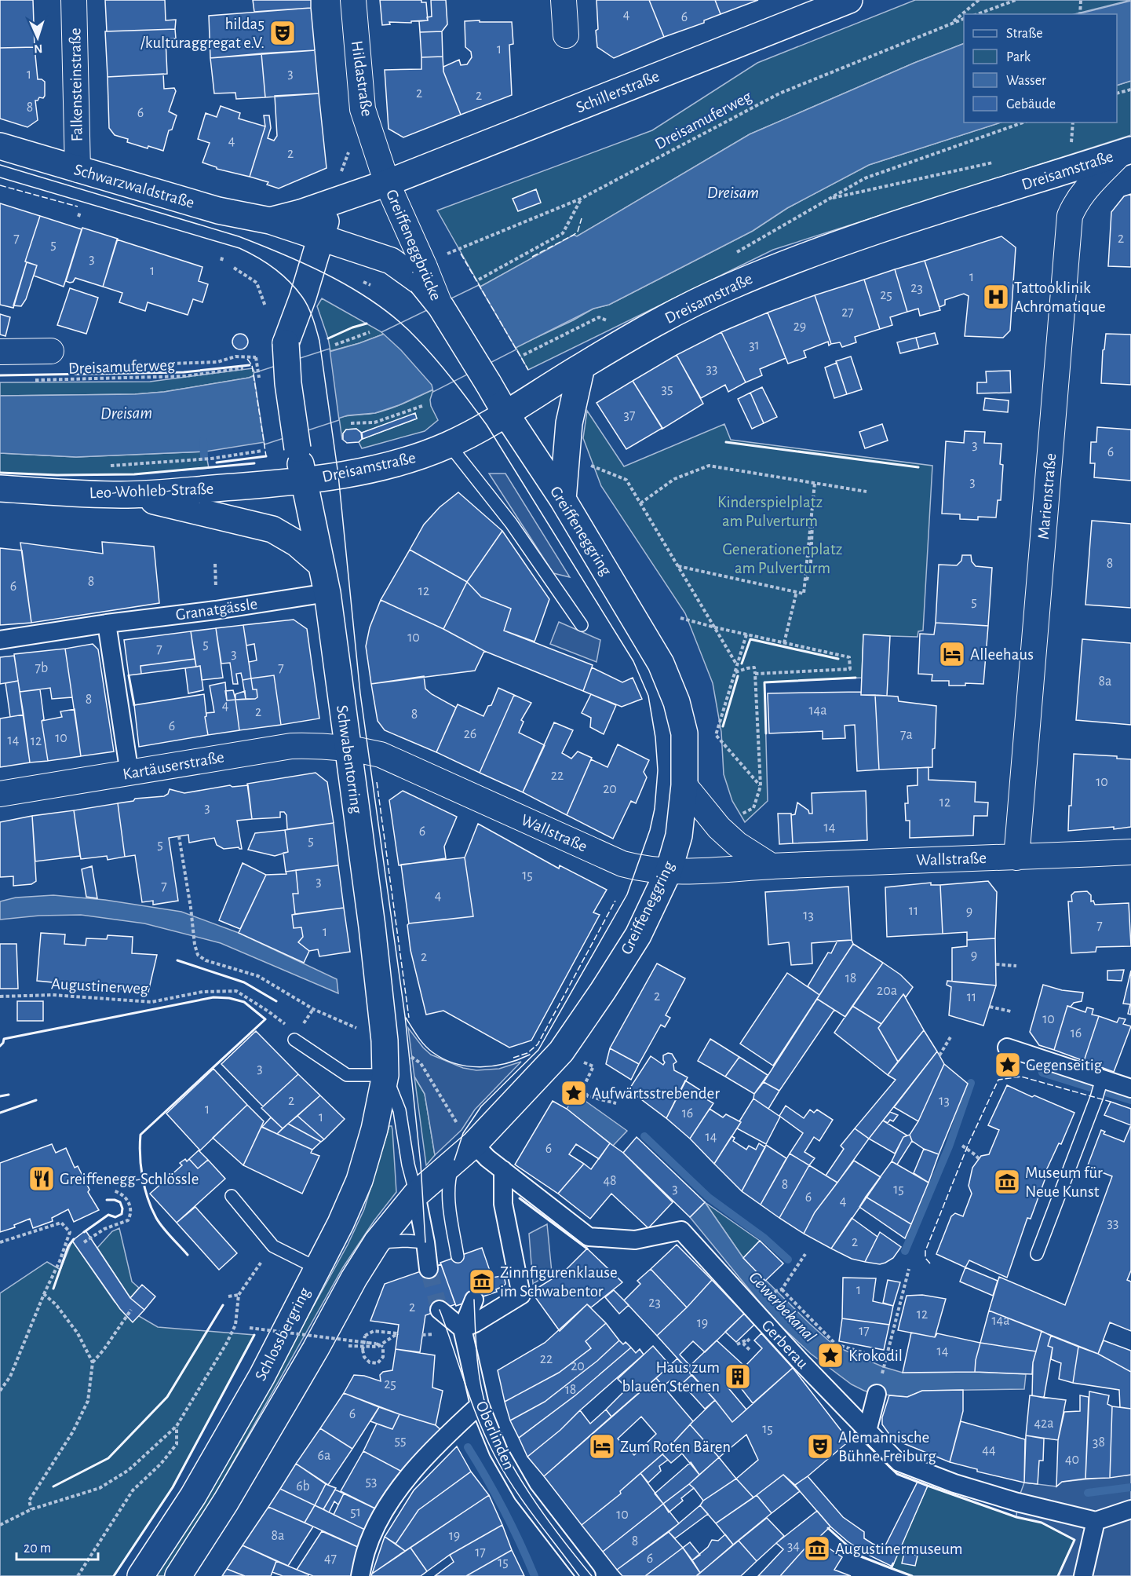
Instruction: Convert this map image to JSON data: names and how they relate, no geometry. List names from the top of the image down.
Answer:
{
  "streets": {
    "main road": [
      "Schillerstraße",
      "Dreisamstraße",
      "Schwarzwaldstraße",
      "Greiffeneggbrücke",
      "Leo-Wohleb-Straße",
      "Greiffeneggring",
      "Schwabentorring",
      "Schlossbergring"
    ],
    "street": [
      "Hildastraße",
      "Falkensteinstraße",
      "Marienstraße",
      "Granatgässle",
      "Kartäuserstraße",
      "Wallstraße",
      "Gerberau",
      "Oberlinden"
    ],
    "path": ["Dreisamuferweg", "Augustinerweg"]
  },
  "crossings": [
    ["Hildastraße", "Schillerstraße"],
    ["Hildastraße", "Schwarzwaldstraße"],
    ["Hildastraße", "Greiffeneggbrücke"],
    ["Falkensteinstraße", "Schwarzwaldstraße"],
    ["Schillerstraße", "Schwarzwaldstraße"],
    ["Schillerstraße", "Greiffeneggbrücke"],
    ["Dreisamstraße", "Greiffeneggbrücke"],
    ["Dreisamstraße", "Leo-Wohleb-Straße"],
    ["Dreisamstraße", "Marienstraße"],
    ["Dreisamstraße", "Greiffeneggring"],
    ["Dreisamstraße", "Schwabentorring"],
    ["Schwarzwaldstraße", "Greiffeneggbrücke"],
    ["Schwarzwaldstraße", "Schwabentorring"],
    ["Greiffeneggbrücke", "Greiffeneggring"],
    ["Greiffeneggbrücke", "Schwabentorring"],
    ["Leo-Wohleb-Straße", "Schwabentorring"],
    ["Marienstraße", "Wallstraße"],
    ["Greiffeneggring", "Wallstraße"],
    ["Greiffeneggring", "Schlossbergring"],
    ["Granatgässle", "Schwabentorring"],
    ["Schwabentorring", "Kartäuserstraße"],
    ["Schwabentorring", "Wallstraße"],
    ["Schwabentorring", "Schlossbergring"],
    ["Kartäuserstraße", "Wallstraße"]
  ],
  "water": ["Dreisam", "Gewerbekanal"],
  "parks": ["Kinderspielplatz am Pulverturm", "Generationenplatz am Pulverturm"],
  "places": {
    "theatre": ["hilda5 /kulturaggregat e.V.", "Alemannische Bühne Freiburg"],
    "hospital": ["Tattooklinik Achromatique"],
    "hotel": ["Alleehaus", "Zum Roten Bären"],
    "place": ["Gegenseitig", "Aufwärtsstrebender", "Krokodil"],
    "restaurant": ["Greiffenegg-Schlössle"],
    "museum": ["Museum für Neue Kunst", "Zinnfigurenklause im Schwabentor", "Augustinermuseum"],
    "building": ["Haus zum blauen Sternen"]
  },
  "house_numbers": [
    "4",
    "6",
    "1",
    "3",
    "1",
    "2",
    "2",
    "8",
    "6",
    "4",
    "2",
    "7",
    "2",
    "5",
    "3",
    "1",
    "1",
    "23",
    "25",
    "27",
    "29",
    "31",
    "33",
    "35",
    "37",
    "3",
    "6",
    "3",
    "8",
    "8",
    "6",
    "12",
    "5",
    "10",
    "5",
    "7",
    "3",
    "7b",
    "7",
    "8a",
    "8",
    "4",
    "14a",
    "2",
    "8",
    "6",
    "26",
    "7a",
    "10",
    "14",
    "12",
    "22",
    "10",
    "20",
    "12",
    "3",
    "14",
    "6",
    "5",
    "5",
    "15",
    "3",
    "7",
    "4",
    "11",
    "9",
    "13",
    "7",
    "1",
    "9",
    "2",
    "18",
    "20a",
    "2",
    "11",
    "10",
    "16",
    "3",
    "2",
    "13",
    "1",
    "16",
    "1",
    "14",
    "6",
    "48",
    "8",
    "3",
    "15",
    "6",
    "4",
    "33",
    "2",
    "1",
    "23",
    "2",
    "12",
    "14a",
    "19",
    "17",
    "14",
    "22",
    "20",
    "25",
    "18",
    "6",
    "42a",
    "15",
    "55",
    "38",
    "44",
    "6a",
    "40",
    "53",
    "6b",
    "51",
    "10",
    "8a",
    "19",
    "8",
    "34",
    "17",
    "47",
    "6",
    "15"
  ],
  "legend": [
    "Straße",
    "Park",
    "Wasser",
    "Gebäude"
  ],
  "scale_bar": "20 m",
  "north": "bottom"
}
